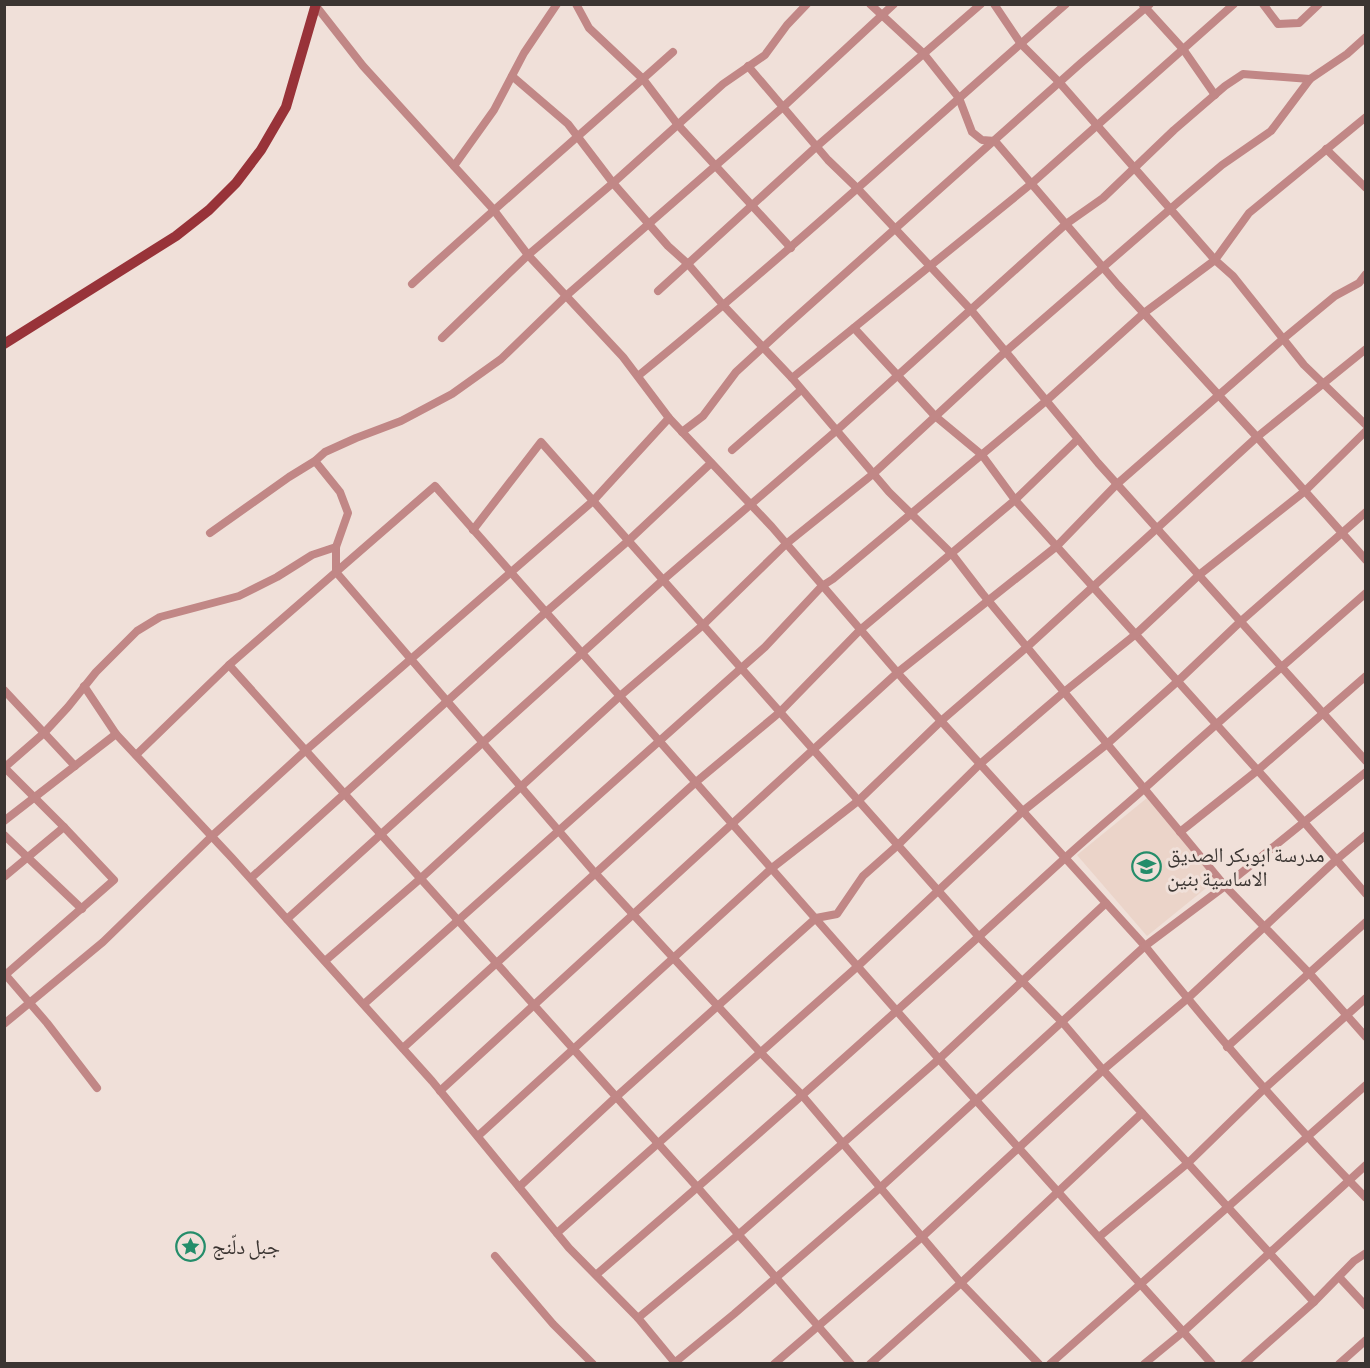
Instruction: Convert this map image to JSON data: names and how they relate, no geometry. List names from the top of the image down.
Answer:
{
  "places": {
    "school or university": ["مدرسة ابوبكر الصديق الاساسية بنين"],
    "place": ["جبل دلّنج"]
  }
}
